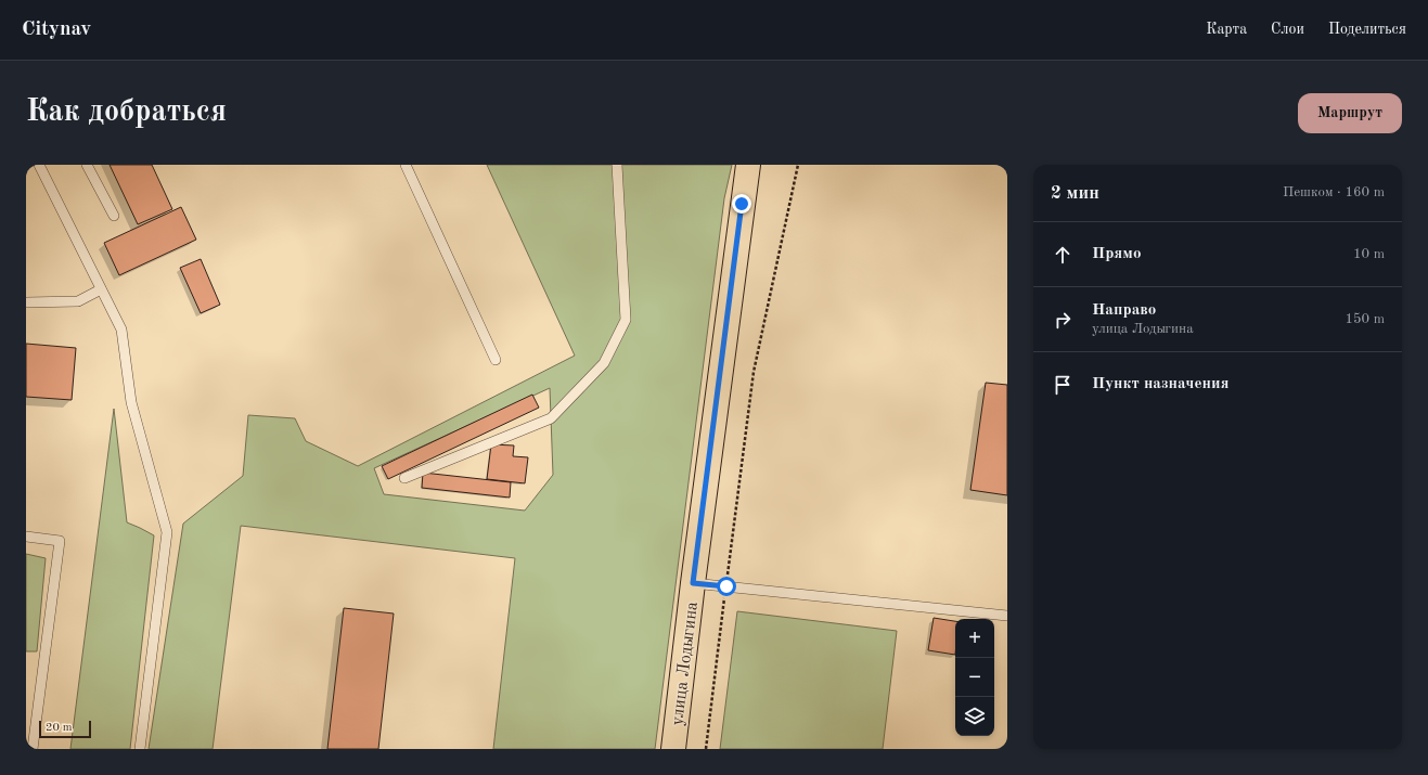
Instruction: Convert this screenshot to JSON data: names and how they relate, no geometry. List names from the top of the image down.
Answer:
{
  "streets": {
    "main road": ["улица Лодыгина"]
  },
  "scale_bar": "20 m",
  "page": {
    "header": "Citynav",
    "nav": ["Карта", "Слои", "Поделиться"],
    "buttons": "Маршрут",
    "title": "Как добраться",
    "heading": ["2 мин", "Пешком · 160 m"],
    "list": [
      ["Прямо", "10 m"],
      ["Направо", "улица Лодыгина", "150 m"],
      "Пункт назначения"
    ],
    "map_buttons": ["+", "−"],
    "scale": "20 m"
  }
}
